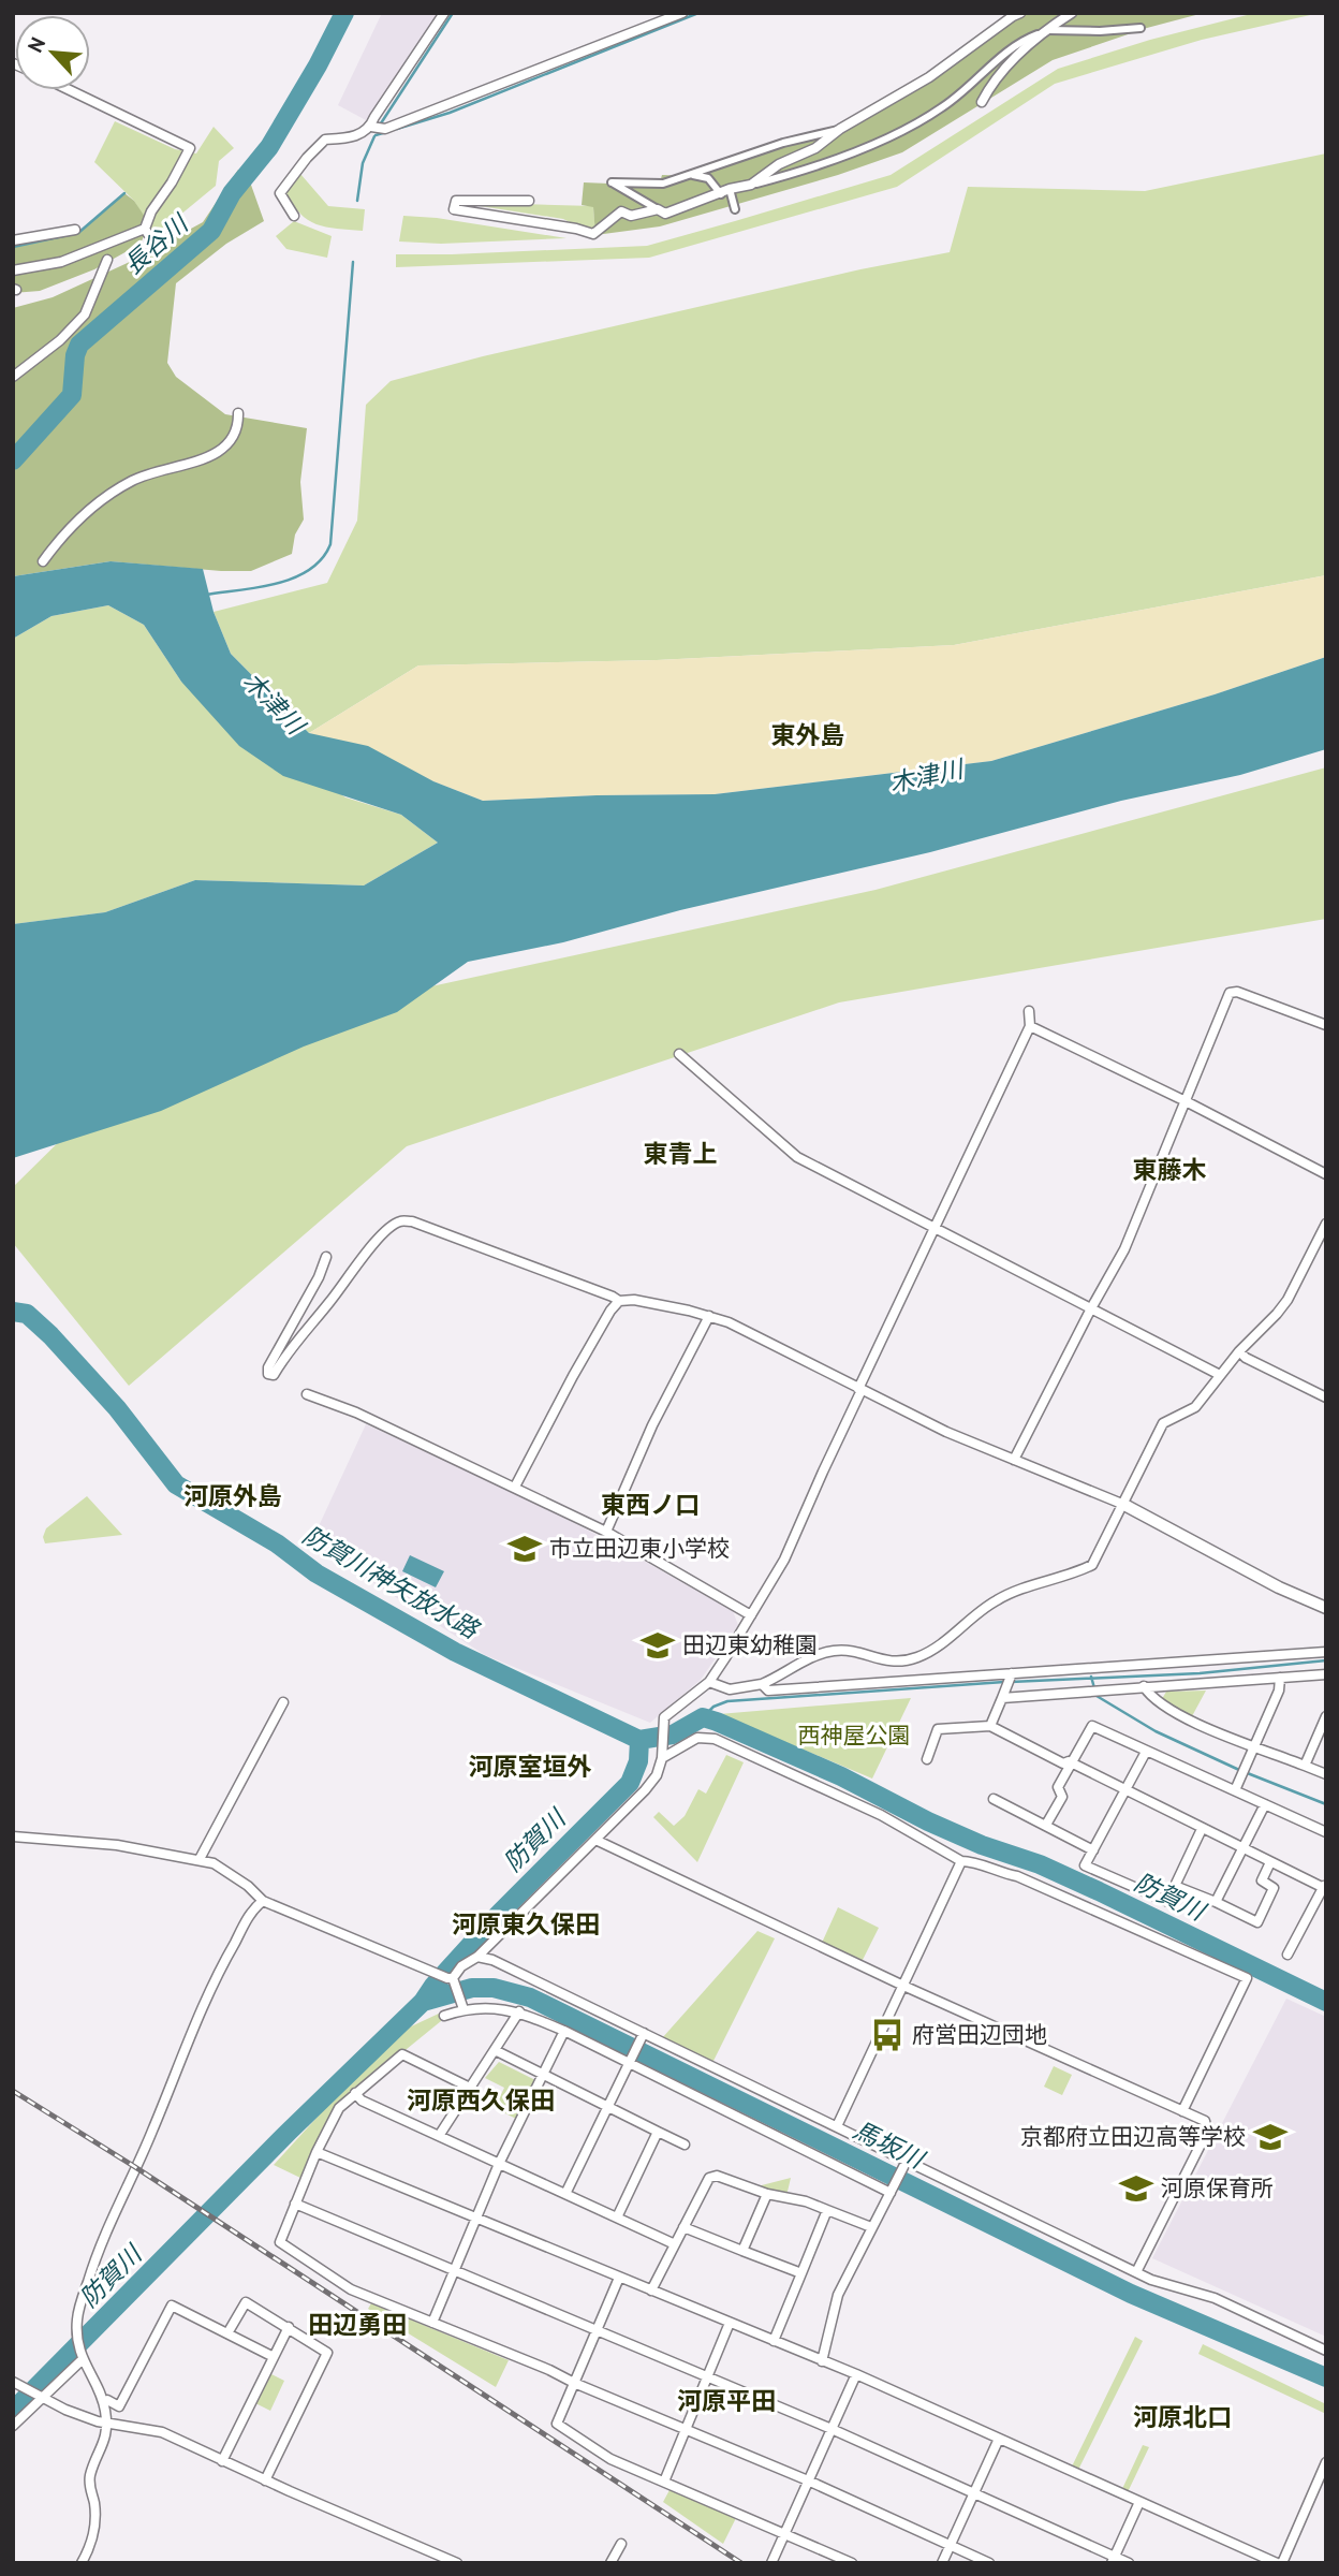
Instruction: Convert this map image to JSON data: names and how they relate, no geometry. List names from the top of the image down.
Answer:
{
  "districts": [
    "東外島",
    "東青上",
    "東藤木",
    "河原外島",
    "東西ノ口",
    "河原室垣外",
    "河原東久保田",
    "河原西久保田",
    "田辺勇田",
    "河原平田",
    "河原北口"
  ],
  "water": [
    "長谷川",
    "木津川",
    "防賀川神矢放水路",
    "防賀川",
    "馬坂川"
  ],
  "parks": ["西神屋公園"],
  "places": {
    "school or university": [
      "市立田辺東小学校",
      "田辺東幼稚園",
      "京都府立田辺高等学校",
      "河原保育所"
    ],
    "bus stop": ["府営田辺団地"]
  },
  "north": "top left"
}
